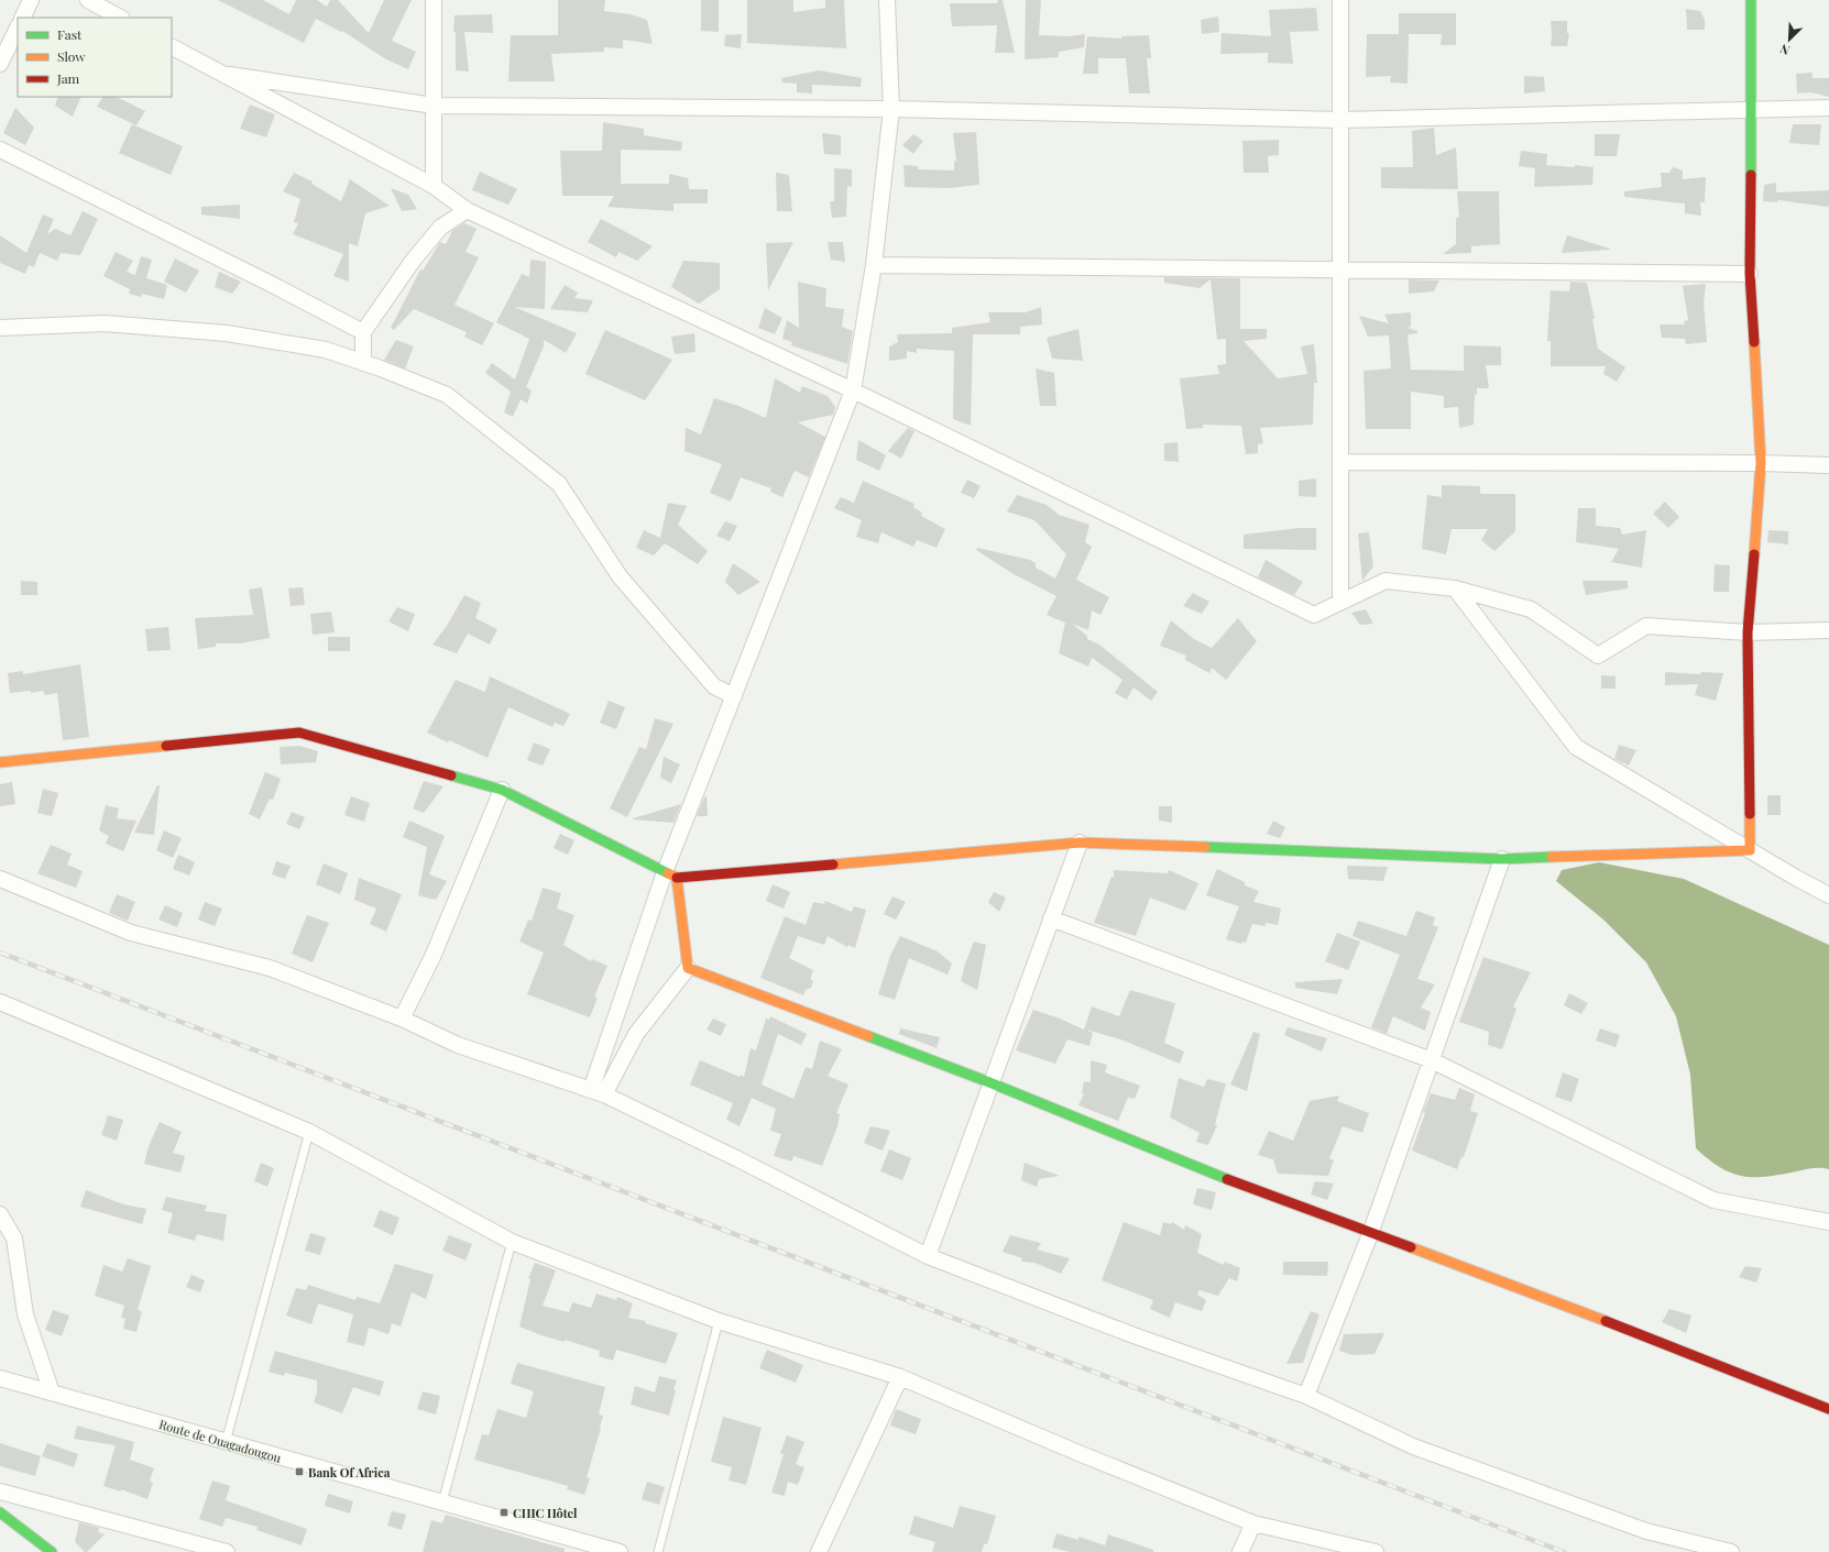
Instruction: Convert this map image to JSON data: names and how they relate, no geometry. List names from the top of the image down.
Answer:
{
  "streets": {
    "street": ["Route de Ouagadougou"]
  },
  "places": {
    "transit": ["Bank Of Africa", "CHIC Hôtel"]
  },
  "legend": ["Fast", "Slow", "Jam"],
  "north": "bottom left"
}
